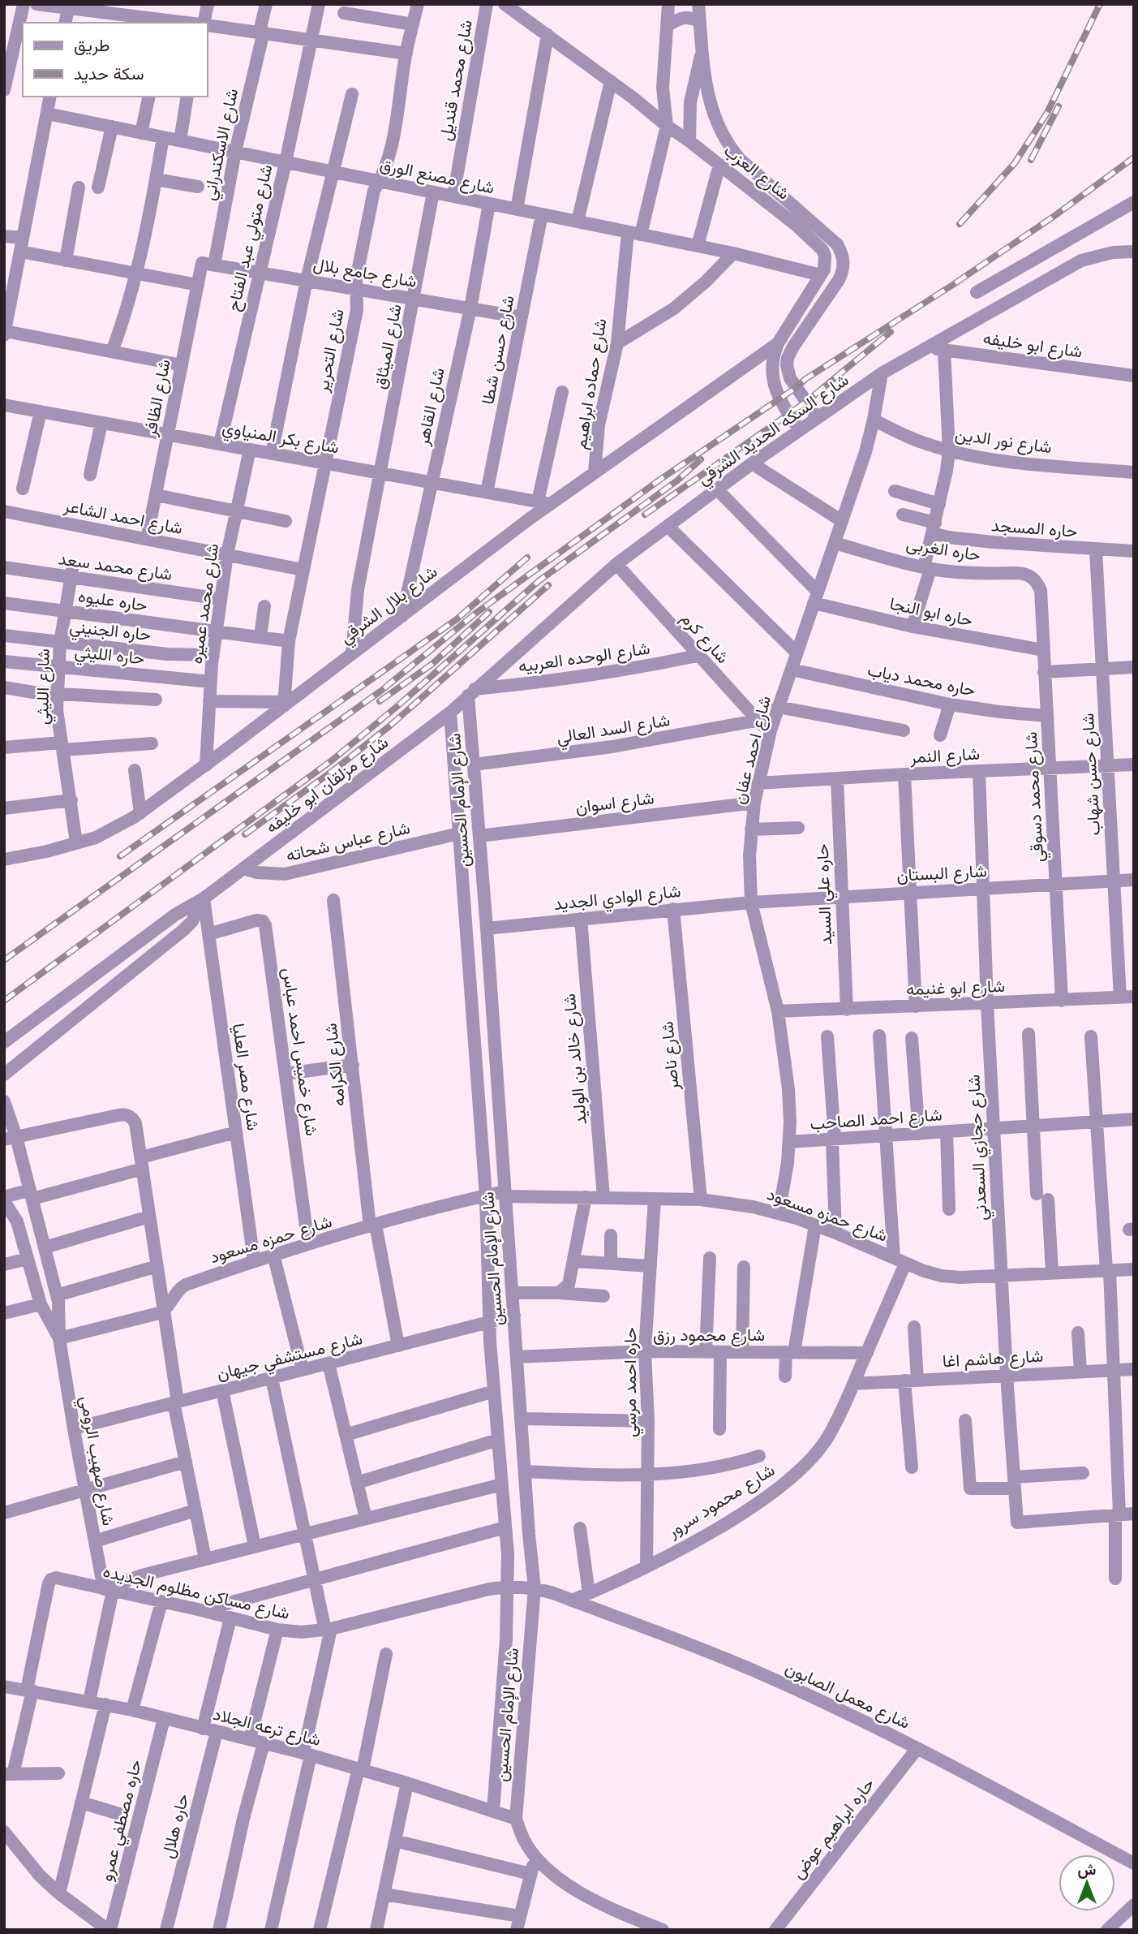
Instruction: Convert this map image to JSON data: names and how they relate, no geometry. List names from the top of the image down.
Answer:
{
  "streets": {
    "street": [
      "شارع محمد قنديل",
      "شارع الاسكندراني",
      "شارع العزب",
      "شارع مصنع الورق",
      "شارع متولي عبد الفتاح",
      "شارع جامع بلال",
      "شارع ابو خليفه",
      "شارع الميثاق",
      "شارع حسن شطا",
      "شارع التحرير",
      "شارع حماده ابراهيم",
      "شارع الظافر",
      "شارع القاهر",
      "شارع السكه الحديد الشرقي",
      "شارع بكر المنياوي",
      "شارع نور الدين",
      "شارع احمد الشاعر",
      "حاره المسجد",
      "حاره الغربى",
      "شارع محمد سعد",
      "حاره عليوه",
      "شارع محمد عميره",
      "شارع بلال الشرقي",
      "حاره ابو النجا",
      "حاره الجنيني",
      "شارع كرم",
      "حاره الليثي",
      "شارع الوحده العربيه",
      "حاره محمد دياب",
      "شارع الليثي",
      "شارع السد العالي",
      "شارع احمد عفان",
      "شارع النمر",
      "شارع حسن شهاب",
      "شارع مزلقان ابو خليفه",
      "شارع محمد دسوقي",
      "شارع الإمام الحسين",
      "شارع اسوان",
      "شارع عباس شحاته",
      "شارع البستان",
      "حاره علي السيد",
      "شارع الوادي الجديد",
      "شارع ابو غنيمه",
      "شارع خميس احمد عباس",
      "شارع ناصر",
      "شارع خالد بن الوليد",
      "شارع الكرامه",
      "شارع مصر العليا",
      "شارع احمد الصاحب",
      "شارع حجازي السعدني",
      "شارع حمزه مسعود",
      "شارع محمود رزق",
      "شارع مستشفي جيهان",
      "شارع هاشم اغا",
      "حاره احمد مرسي",
      "شارع صهيب الرومي",
      "شارع محمود سرور",
      "شارع مساكن مظلوم الجديده",
      "شارع معمل الصابون",
      "شارع ترعه الجلاد",
      "حاره مصطفي عمرو",
      "حاره هلال",
      "حاره ابراهيم عوض"
    ]
  },
  "crossings": [
    ["شارع محمد قنديل", "شارع مصنع الورق"],
    ["شارع الاسكندراني", "شارع مصنع الورق"],
    ["شارع الاسكندراني", "شارع جامع بلال"],
    ["شارع الاسكندراني", "شارع الظافر"],
    ["شارع العزب", "شارع مصنع الورق"],
    ["شارع العزب", "شارع حماده ابراهيم"],
    ["شارع مصنع الورق", "شارع متولي عبد الفتاح"],
    ["شارع مصنع الورق", "شارع الميثاق"],
    ["شارع مصنع الورق", "شارع حسن شطا"],
    ["شارع مصنع الورق", "شارع التحرير"],
    ["شارع مصنع الورق", "شارع حماده ابراهيم"],
    ["شارع مصنع الورق", "شارع القاهر"],
    ["شارع متولي عبد الفتاح", "شارع جامع بلال"],
    ["شارع متولي عبد الفتاح", "شارع بكر المنياوي"],
    ["شارع جامع بلال", "شارع الميثاق"],
    ["شارع جامع بلال", "شارع حسن شطا"],
    ["شارع جامع بلال", "شارع التحرير"],
    ["شارع جامع بلال", "شارع الظافر"],
    ["شارع جامع بلال", "شارع القاهر"],
    ["شارع ابو خليفه", "شارع السكه الحديد الشرقي"],
    ["شارع الميثاق", "شارع بكر المنياوي"],
    ["شارع الميثاق", "شارع بلال الشرقي"],
    ["شارع حسن شطا", "شارع بكر المنياوي"],
    ["شارع التحرير", "شارع بكر المنياوي"],
    ["شارع التحرير", "شارع احمد الشاعر"],
    ["شارع التحرير", "حاره عليوه"],
    ["شارع التحرير", "شارع بلال الشرقي"],
    ["شارع حماده ابراهيم", "شارع بلال الشرقي"],
    ["شارع الظافر", "شارع بكر المنياوي"],
    ["شارع الظافر", "شارع احمد الشاعر"],
    ["شارع القاهر", "شارع بكر المنياوي"],
    ["شارع القاهر", "شارع بلال الشرقي"],
    ["شارع السكه الحديد الشرقي", "شارع كرم"],
    ["شارع السكه الحديد الشرقي", "شارع الوحده العربيه"],
    ["شارع السكه الحديد الشرقي", "شارع احمد عفان"],
    ["شارع السكه الحديد الشرقي", "شارع مزلقان ابو خليفه"],
    ["شارع السكه الحديد الشرقي", "شارع الإمام الحسين"],
    ["شارع بكر المنياوي", "شارع محمد عميره"],
    ["شارع بكر المنياوي", "شارع بلال الشرقي"],
    ["شارع نور الدين", "شارع احمد عفان"],
    ["شارع احمد الشاعر", "شارع محمد عميره"],
    ["حاره المسجد", "شارع حسن شهاب"],
    ["حاره الغربى", "شارع احمد عفان"],
    ["حاره الغربى", "شارع محمد دسوقي"],
    ["شارع محمد سعد", "شارع محمد عميره"],
    ["شارع محمد سعد", "شارع الليثي"],
    ["حاره عليوه", "شارع محمد عميره"],
    ["حاره عليوه", "شارع الليثي"],
    ["شارع محمد عميره", "شارع بلال الشرقي"],
    ["شارع محمد عميره", "حاره الجنيني"],
    ["شارع محمد عميره", "حاره الليثي"],
    ["شارع بلال الشرقي", "شارع الليثي"],
    ["حاره ابو النجا", "شارع احمد عفان"],
    ["حاره ابو النجا", "شارع محمد دسوقي"],
    ["حاره الجنيني", "شارع الليثي"],
    ["شارع كرم", "شارع الوحده العربيه"],
    ["شارع كرم", "شارع السد العالي"],
    ["شارع كرم", "شارع احمد عفان"],
    ["حاره الليثي", "شارع الليثي"],
    ["شارع الوحده العربيه", "شارع مزلقان ابو خليفه"],
    ["شارع الوحده العربيه", "شارع الإمام الحسين"],
    ["حاره محمد دياب", "شارع احمد عفان"],
    ["حاره محمد دياب", "شارع محمد دسوقي"],
    ["شارع السد العالي", "شارع الإمام الحسين"],
    ["شارع احمد عفان", "شارع النمر"],
    ["شارع احمد عفان", "شارع اسوان"],
    ["شارع احمد عفان", "شارع البستان"],
    ["شارع احمد عفان", "شارع الوادي الجديد"],
    ["شارع احمد عفان", "شارع ابو غنيمه"],
    ["شارع احمد عفان", "شارع احمد الصاحب"],
    ["شارع احمد عفان", "شارع حمزه مسعود"],
    ["شارع النمر", "شارع حسن شهاب"],
    ["شارع النمر", "شارع محمد دسوقي"],
    ["شارع النمر", "حاره علي السيد"],
    ["شارع النمر", "شارع حجازي السعدني"],
    ["شارع حسن شهاب", "شارع البستان"],
    ["شارع حسن شهاب", "شارع ابو غنيمه"],
    ["شارع مزلقان ابو خليفه", "شارع الإمام الحسين"],
    ["شارع مزلقان ابو خليفه", "شارع عباس شحاته"],
    ["شارع مزلقان ابو خليفه", "شارع مصر العليا"],
    ["شارع محمد دسوقي", "شارع البستان"],
    ["شارع محمد دسوقي", "شارع ابو غنيمه"],
    ["شارع الإمام الحسين", "شارع اسوان"],
    ["شارع الإمام الحسين", "شارع عباس شحاته"],
    ["شارع الإمام الحسين", "شارع الوادي الجديد"],
    ["شارع الإمام الحسين", "شارع حمزه مسعود"],
    ["شارع الإمام الحسين", "شارع محمود رزق"],
    ["شارع الإمام الحسين", "شارع مستشفي جيهان"],
    ["شارع الإمام الحسين", "شارع مساكن مظلوم الجديده"],
    ["شارع الإمام الحسين", "شارع معمل الصابون"],
    ["شارع الإمام الحسين", "شارع ترعه الجلاد"],
    ["شارع البستان", "حاره علي السيد"],
    ["شارع البستان", "شارع الوادي الجديد"],
    ["شارع البستان", "شارع حجازي السعدني"],
    ["حاره علي السيد", "شارع ابو غنيمه"],
    ["شارع الوادي الجديد", "شارع ناصر"],
    ["شارع الوادي الجديد", "شارع خالد بن الوليد"],
    ["شارع ابو غنيمه", "شارع حجازي السعدني"],
    ["شارع خميس احمد عباس", "شارع مصر العليا"],
    ["شارع خميس احمد عباس", "شارع حمزه مسعود"],
    ["شارع ناصر", "شارع حمزه مسعود"],
    ["شارع خالد بن الوليد", "شارع حمزه مسعود"],
    ["شارع الكرامه", "شارع حمزه مسعود"],
    ["شارع الكرامه", "شارع مستشفي جيهان"],
    ["شارع مصر العليا", "شارع حمزه مسعود"],
    ["شارع احمد الصاحب", "شارع حجازي السعدني"],
    ["شارع حجازي السعدني", "شارع حمزه مسعود"],
    ["شارع حجازي السعدني", "شارع هاشم اغا"],
    ["شارع حمزه مسعود", "حاره احمد مرسي"],
    ["شارع حمزه مسعود", "شارع محمود سرور"],
    ["شارع محمود رزق", "حاره احمد مرسي"],
    ["شارع محمود رزق", "شارع محمود سرور"],
    ["شارع مستشفي جيهان", "شارع صهيب الرومي"],
    ["شارع هاشم اغا", "شارع محمود سرور"],
    ["حاره احمد مرسي", "شارع محمود سرور"],
    ["شارع صهيب الرومي", "شارع مساكن مظلوم الجديده"],
    ["شارع محمود سرور", "شارع معمل الصابون"],
    ["شارع مساكن مظلوم الجديده", "شارع معمل الصابون"],
    ["شارع مساكن مظلوم الجديده", "شارع ترعه الجلاد"],
    ["شارع معمل الصابون", "حاره ابراهيم عوض"],
    ["شارع ترعه الجلاد", "حاره مصطفي عمرو"],
    ["شارع ترعه الجلاد", "حاره هلال"]
  ],
  "legend": ["طريق", "سكة حديد"],
  "north": "top"
}
